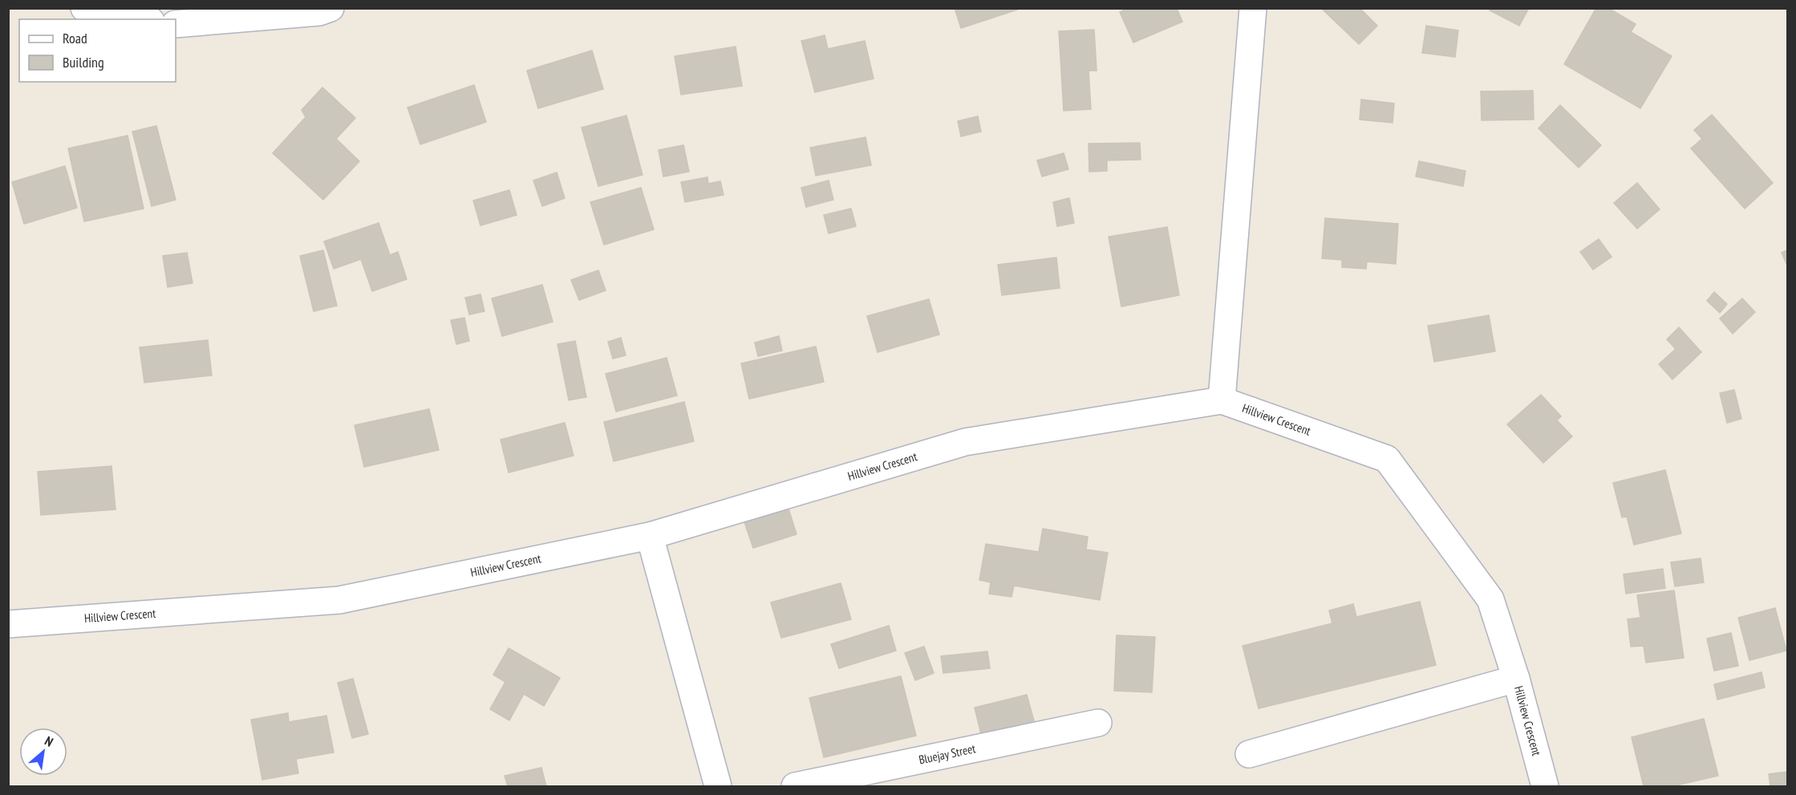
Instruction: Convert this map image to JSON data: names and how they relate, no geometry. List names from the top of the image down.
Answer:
{
  "streets": {
    "street": ["Hillview Crescent", "Bluejay Street"]
  },
  "legend": ["Road", "Building"],
  "north": "top right"
}
